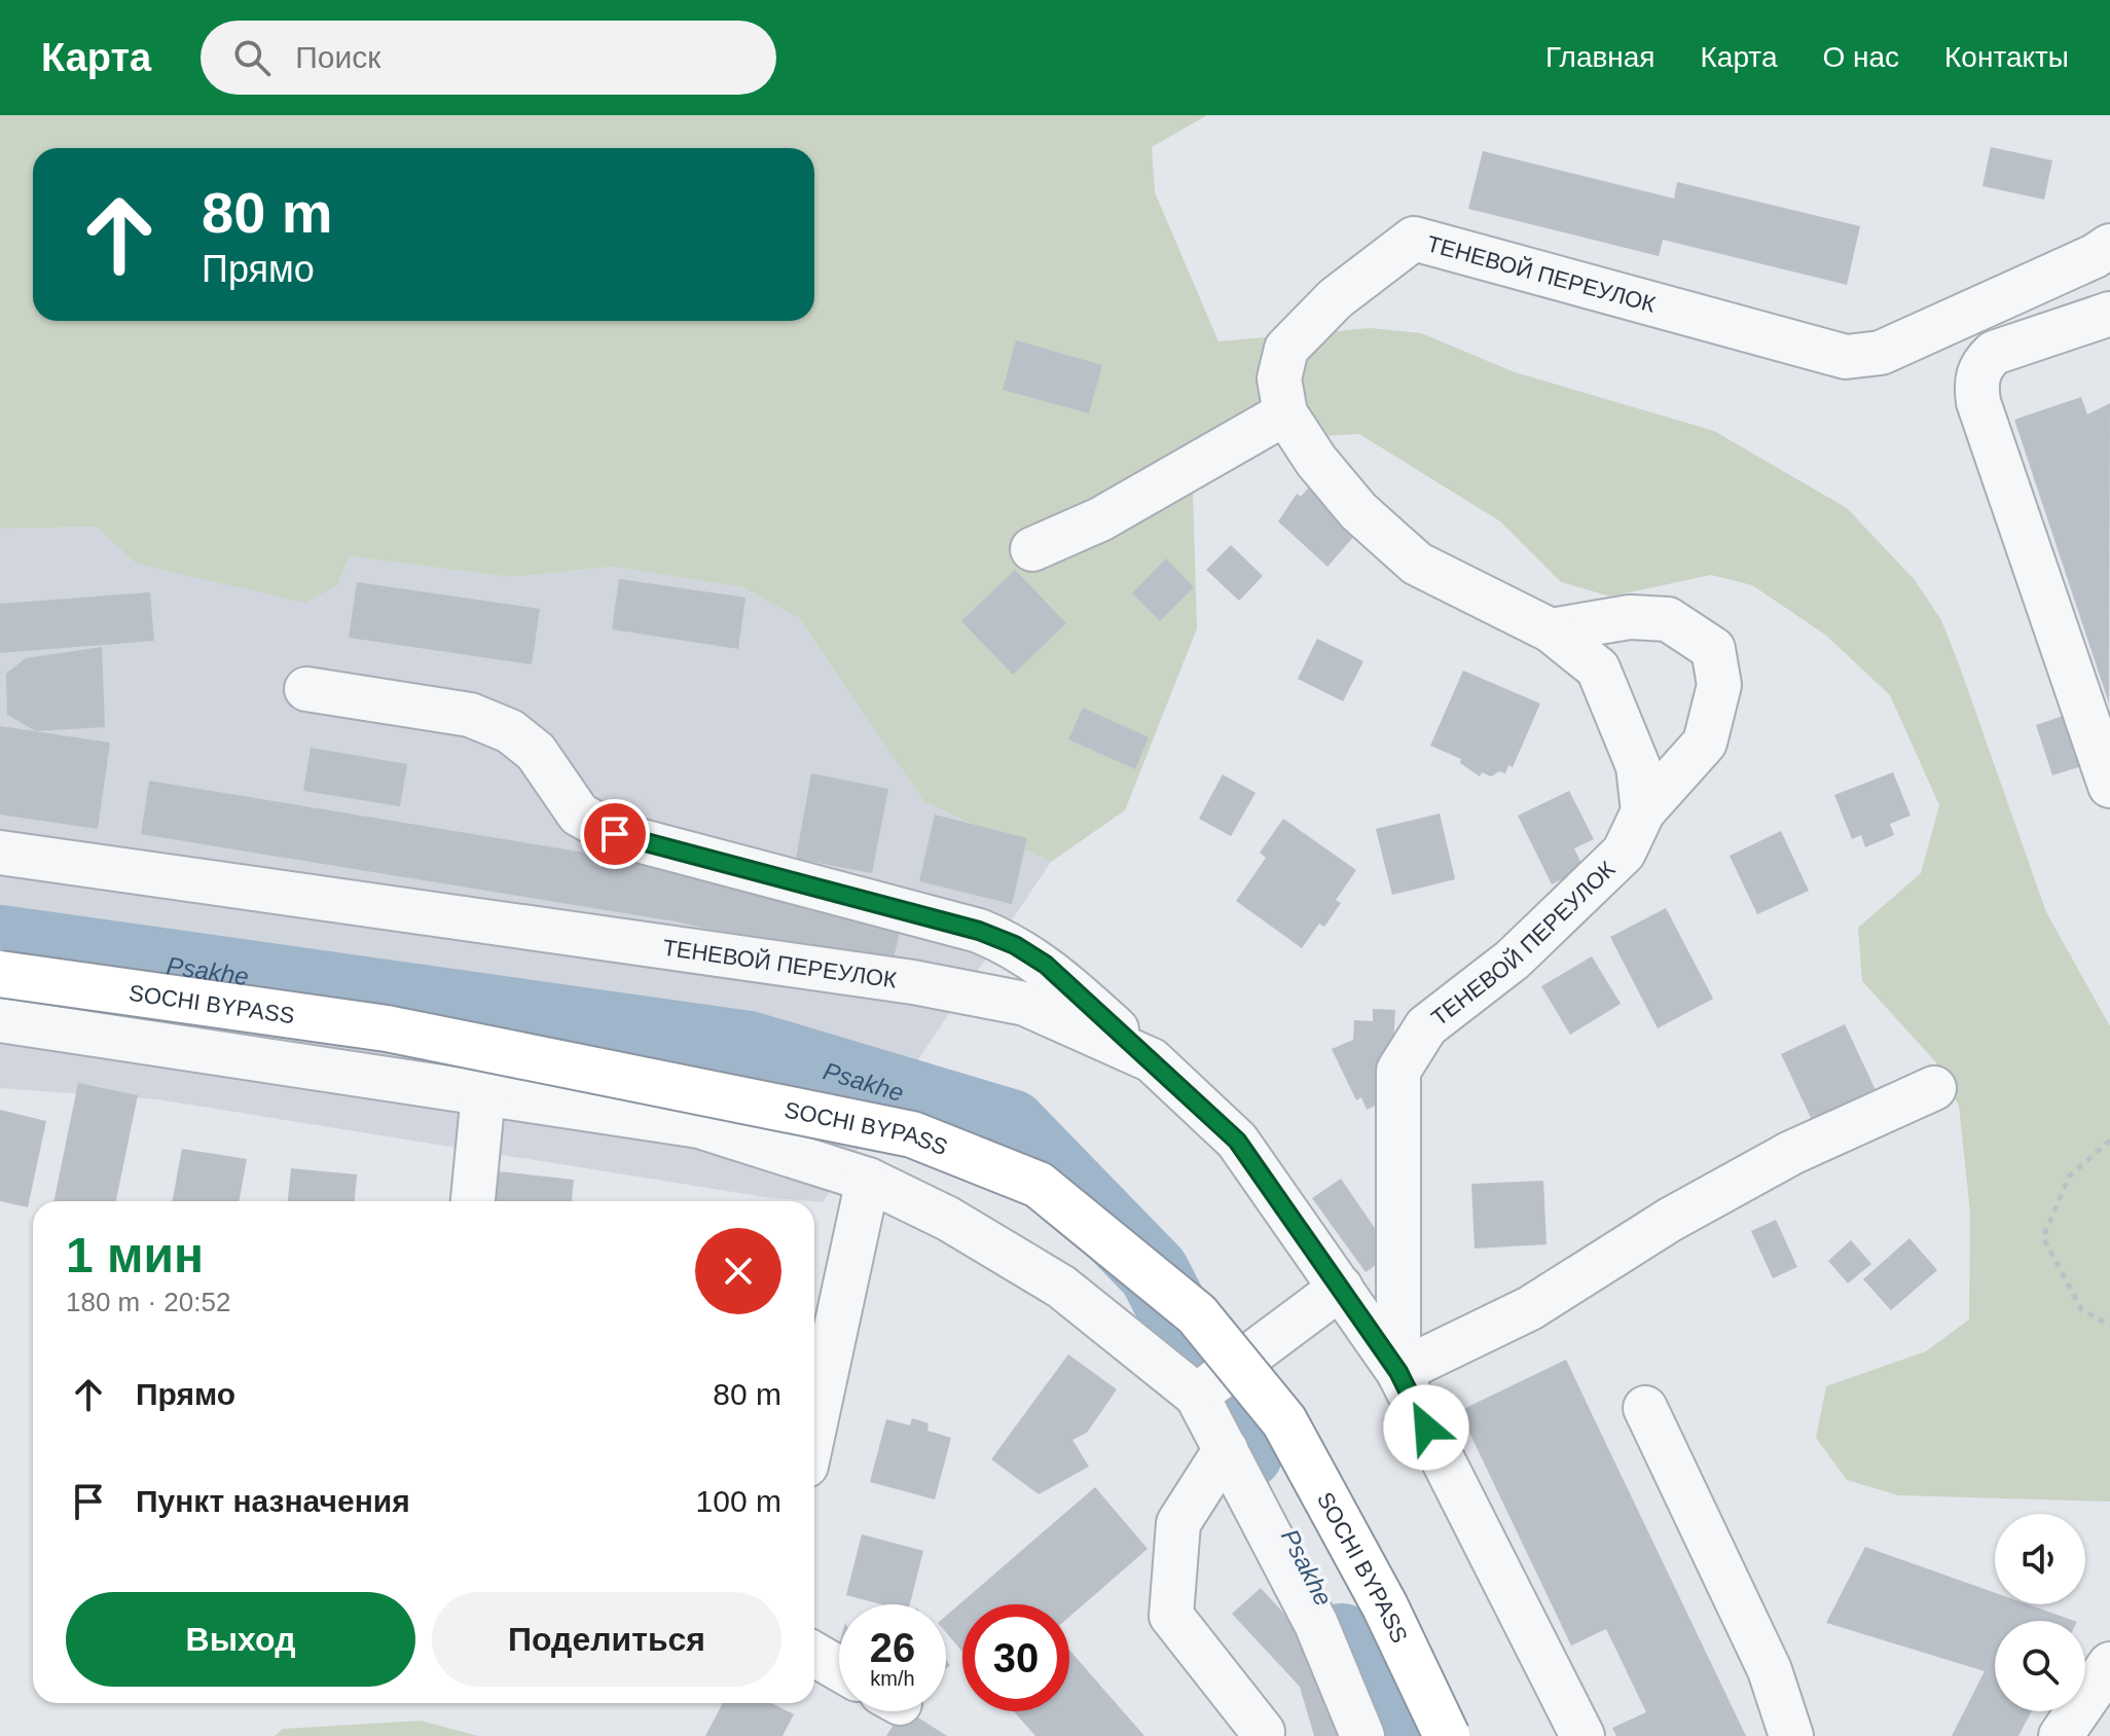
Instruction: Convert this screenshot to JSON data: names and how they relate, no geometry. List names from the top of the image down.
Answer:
{
  "streets": {
    "highway": ["SOCHI BYPASS"],
    "street": ["ТЕНЕВОЙ ПЕРЕУЛОК"]
  },
  "water": ["Psakhe"],
  "page": {
    "header": "Карта",
    "search": "Поиск",
    "nav": [
      "Главная",
      "Карта",
      "О нас",
      "Контакты"
    ],
    "turn": ["80 m", "Прямо"],
    "heading": ["1 мин", "180 m · 20:52"],
    "list": [
      {
        "name": "Прямо",
        "value": "80 m"
      },
      {
        "name": "Пункт назначения",
        "value": "100 m"
      }
    ],
    "buttons": ["Выход", "Поделиться"],
    "speed": "26 km/h",
    "limit": "30"
  }
}
